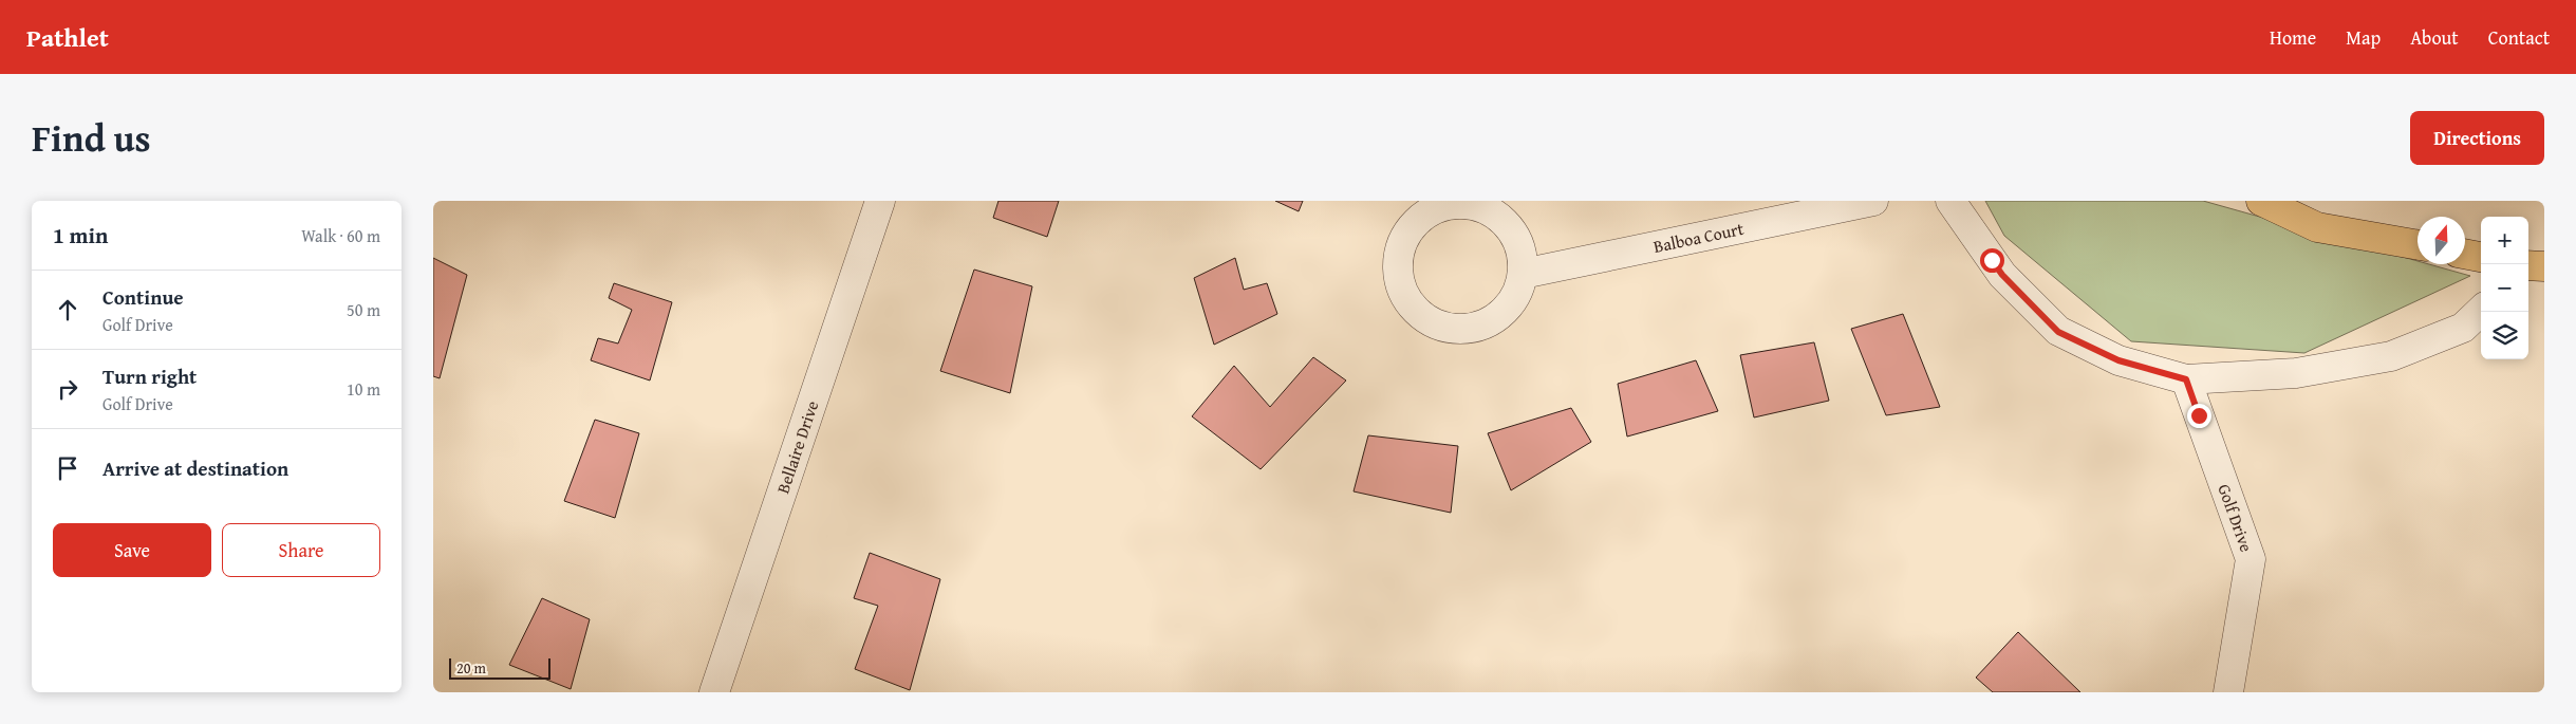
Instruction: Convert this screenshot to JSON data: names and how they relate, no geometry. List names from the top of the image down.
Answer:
{
  "streets": {
    "street": ["Balboa Court", "Bellaire Drive", "Golf Drive"]
  },
  "scale_bar": "20 m",
  "north": "top",
  "page": {
    "header": "Pathlet",
    "nav": [
      "Home",
      "Map",
      "About",
      "Contact"
    ],
    "title": "Find us",
    "buttons": [
      "Directions",
      ["Save", "Share"]
    ],
    "heading": ["1 min", "Walk · 60 m"],
    "map_buttons": ["+", "−"],
    "list": [
      ["Continue", "Golf Drive", "50 m"],
      ["Turn right", "Golf Drive", "10 m"],
      "Arrive at destination"
    ],
    "scale": "20 m"
  }
}
